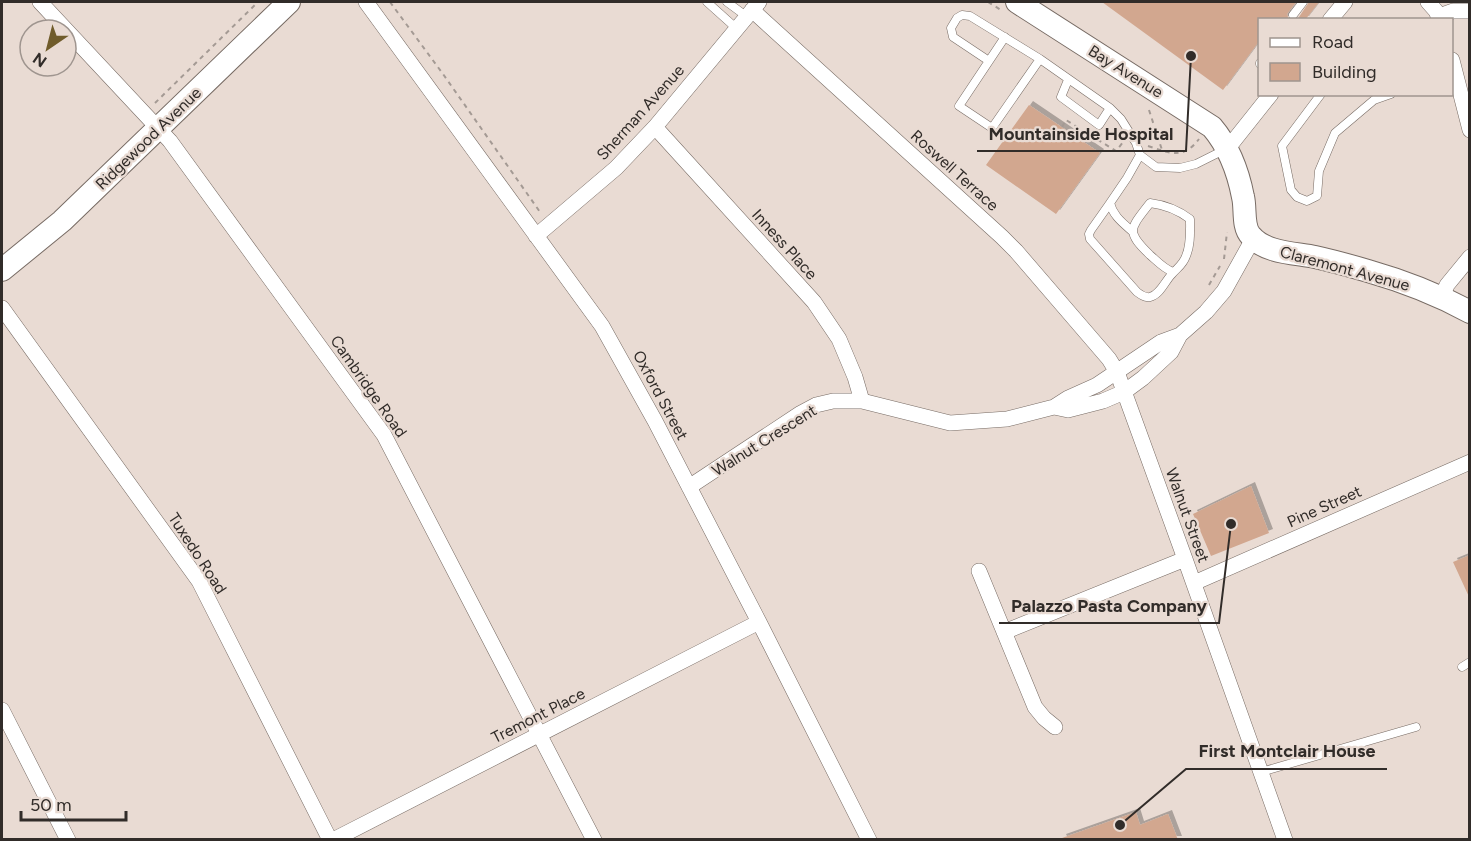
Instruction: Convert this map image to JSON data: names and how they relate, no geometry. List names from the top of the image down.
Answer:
{
  "streets": {
    "street": [
      "Bay Avenue",
      "Sherman Avenue",
      "Ridgewood Avenue",
      "Roswell Terrace",
      "Inness Place",
      "Claremont Avenue",
      "Cambridge Road",
      "Oxford Street",
      "Walnut Crescent",
      "Pine Street",
      "Walnut Street",
      "Tuxedo Road",
      "Tremont Place"
    ]
  },
  "crossings": [
    ["Sherman Avenue", "Roswell Terrace"],
    ["Sherman Avenue", "Inness Place"],
    ["Sherman Avenue", "Oxford Street"],
    ["Ridgewood Avenue", "Cambridge Road"],
    ["Roswell Terrace", "Walnut Crescent"],
    ["Roswell Terrace", "Walnut Street"],
    ["Inness Place", "Walnut Crescent"],
    ["Claremont Avenue", "Walnut Crescent"],
    ["Cambridge Road", "Tremont Place"],
    ["Oxford Street", "Walnut Crescent"],
    ["Oxford Street", "Tremont Place"],
    ["Walnut Crescent", "Walnut Street"],
    ["Pine Street", "Walnut Street"],
    ["Tuxedo Road", "Tremont Place"]
  ],
  "places": ["Mountainside Hospital", "Palazzo Pasta Company", "First Montclair House"],
  "legend": ["Road", "Building"],
  "scale_bar": "50 m",
  "north": "bottom left"
}
